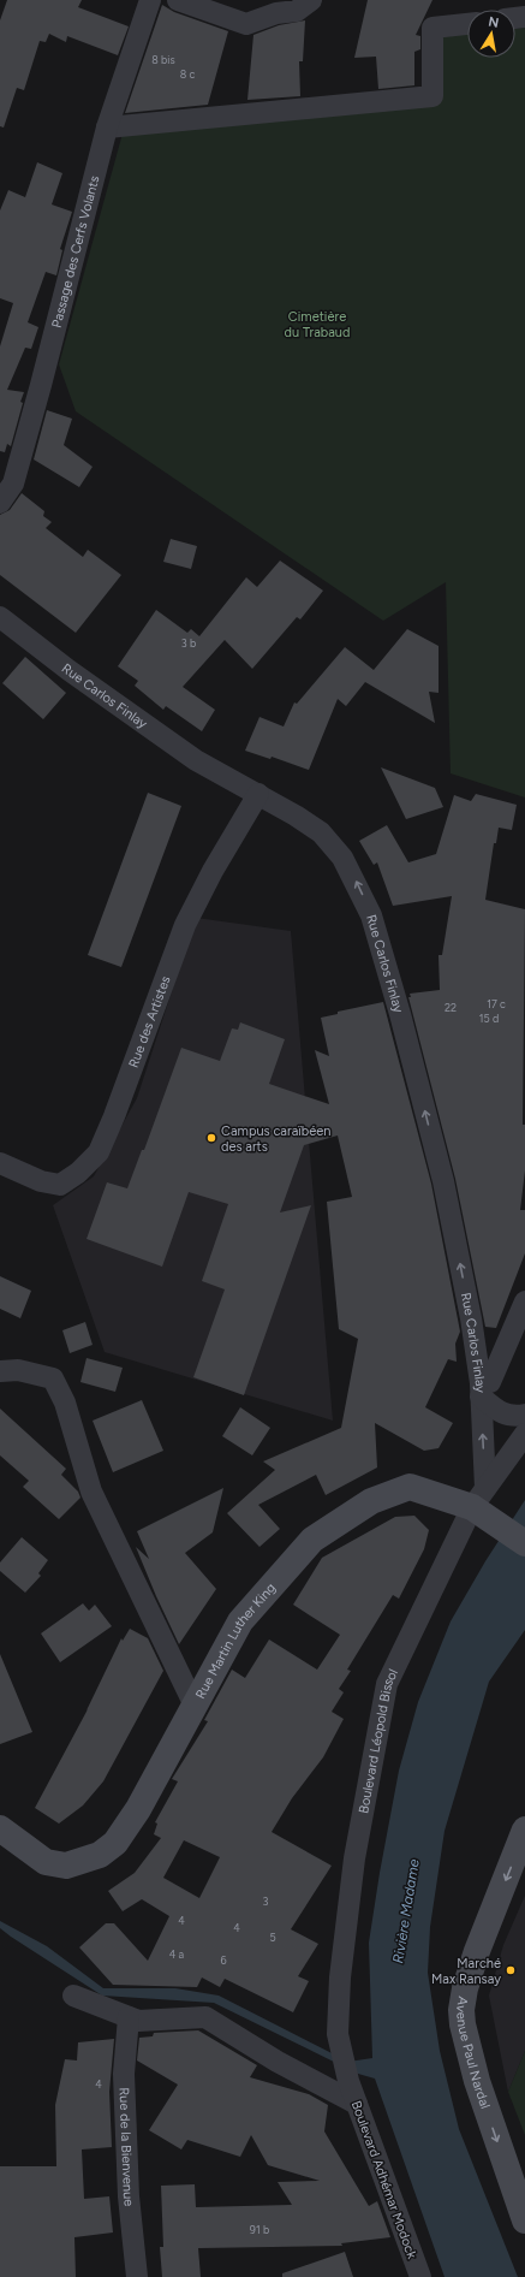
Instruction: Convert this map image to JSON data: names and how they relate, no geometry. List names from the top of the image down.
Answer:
{
  "streets": {
    "street": [
      "Passage des Cerfs Volants",
      "Rue Carlos Finlay",
      "Rue des Artistes",
      "Rue Martin Luther King",
      "Boulevard Léopold Bissol",
      "Avenue Paul Nardal",
      "Rue de la Bienvenue",
      "Boulevard Adhémar Modock"
    ]
  },
  "crossings": [
    ["Rue Carlos Finlay", "Rue des Artistes"],
    ["Rue Carlos Finlay", "Rue Martin Luther King"],
    ["Rue Carlos Finlay", "Boulevard Léopold Bissol"],
    ["Rue Martin Luther King", "Boulevard Léopold Bissol"],
    ["Boulevard Léopold Bissol", "Boulevard Adhémar Modock"]
  ],
  "one_way": ["Rue Carlos Finlay", "Avenue Paul Nardal"],
  "water": ["Rivière Madame"],
  "parks": ["Cimetière du Trabaud"],
  "places": ["Campus caraïbéen des arts", "Marché Max Ransay"],
  "house_numbers": [
    "8 bis",
    "8 c",
    "3 b",
    "17 c",
    "22",
    "15 d",
    "3",
    "4",
    "4",
    "5",
    "4 a",
    "6",
    "4",
    "91 b"
  ],
  "north": "top"
}
